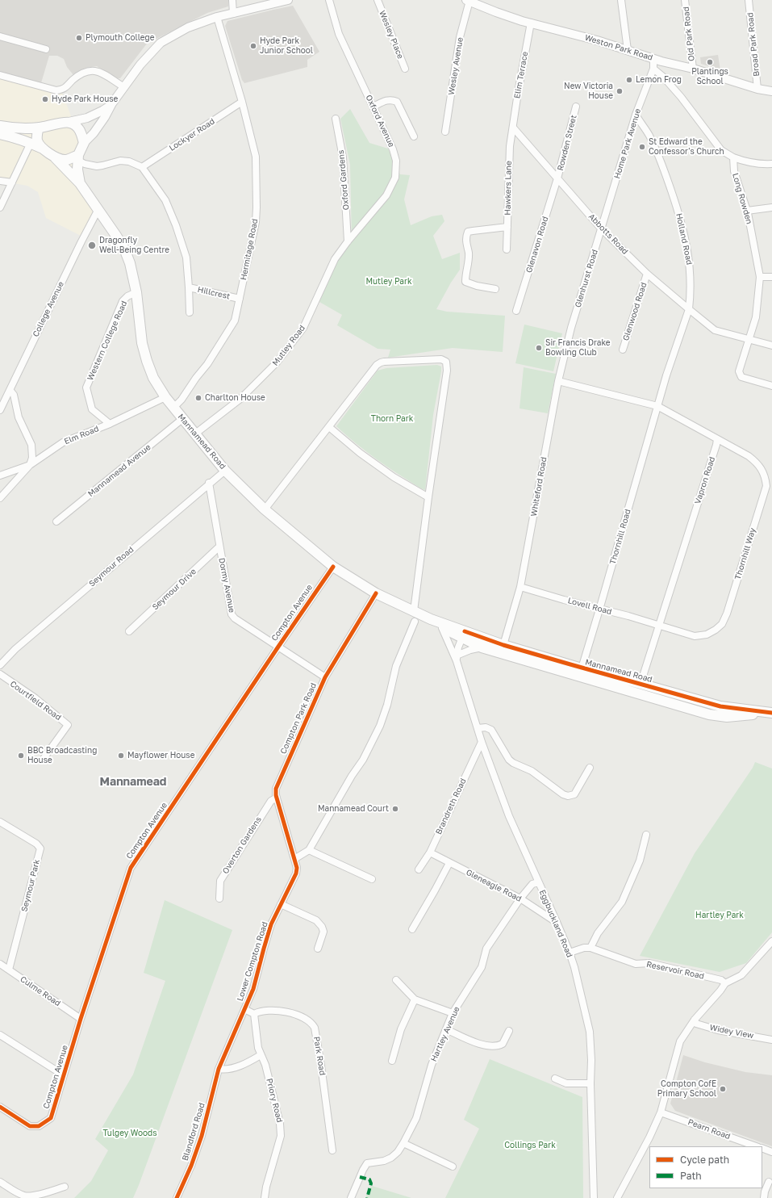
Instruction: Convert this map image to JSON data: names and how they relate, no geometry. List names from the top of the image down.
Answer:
{
  "streets": {
    "main road": ["Mannamead Road"],
    "street": [
      "Old Park Road",
      "Wesley Place",
      "Broad Park Road",
      "Weston Park Road",
      "Wesley Avenue",
      "Elim Terrace",
      "Oxford Avenue",
      "Lockyer Road",
      "Rowden Street",
      "Home Park Avenue",
      "Oxford Gardens",
      "Hawkers Lane",
      "Long Rowden",
      "Abbotts Road",
      "Holland Road",
      "Glenavon Road",
      "Hermitage Road",
      "Glenhurst Road",
      "Hillcrest",
      "College Avenue",
      "Glenwood Road",
      "Western College Road",
      "Mutley Road",
      "Elm Road",
      "Mannamead Avenue",
      "Vapron Road",
      "Whiteford Road",
      "Thornhill Road",
      "Thornhill Way",
      "Seymour Road",
      "Dormy Avenue",
      "Seymour Drive",
      "Lovell Road",
      "Compton Avenue",
      "Courtfield Road",
      "Compton Park Road",
      "Brandreth Road",
      "Overton Gardens",
      "Seymour Park",
      "Gleneagle Road",
      "Eggbuckland Road",
      "Lower Compton Road",
      "Reservoir Road",
      "Culme Road",
      "Widey View",
      "Hartley Avenue",
      "Park Road",
      "Priory Road",
      "Pearn Road",
      "Blandford Road"
    ]
  },
  "crossings": [
    ["Old Park Road", "Weston Park Road"],
    ["Broad Park Road", "Weston Park Road"],
    ["Weston Park Road", "Wesley Avenue"],
    ["Weston Park Road", "Elim Terrace"],
    ["Weston Park Road", "Home Park Avenue"],
    ["Elim Terrace", "Hawkers Lane"],
    ["Elim Terrace", "Abbotts Road"],
    ["Oxford Avenue", "Mutley Road"],
    ["Lockyer Road", "Hermitage Road"],
    ["Rowden Street", "Abbotts Road"],
    ["Rowden Street", "Glenavon Road"],
    ["Home Park Avenue", "Abbotts Road"],
    ["Home Park Avenue", "Holland Road"],
    ["Home Park Avenue", "Glenhurst Road"],
    ["Oxford Gardens", "Mutley Road"],
    ["Hawkers Lane", "Abbotts Road"],
    ["Long Rowden", "Abbotts Road"],
    ["Abbotts Road", "Holland Road"],
    ["Abbotts Road", "Glenavon Road"],
    ["Abbotts Road", "Glenhurst Road"],
    ["Abbotts Road", "Glenwood Road"],
    ["Holland Road", "Thornhill Road"],
    ["Hermitage Road", "Hillcrest"],
    ["Hermitage Road", "Mannamead Road"],
    ["Glenhurst Road", "Whiteford Road"],
    ["College Avenue", "Mannamead Road"],
    ["Western College Road", "Elm Road"],
    ["Western College Road", "Mannamead Road"],
    ["Mutley Road", "Mannamead Road"],
    ["Elm Road", "Mannamead Road"],
    ["Mannamead Road", "Mannamead Avenue"],
    ["Mannamead Road", "Vapron Road"],
    ["Mannamead Road", "Whiteford Road"],
    ["Mannamead Road", "Thornhill Road"],
    ["Mannamead Road", "Seymour Road"],
    ["Mannamead Road", "Compton Avenue"],
    ["Mannamead Road", "Compton Park Road"],
    ["Mannamead Road", "Eggbuckland Road"],
    ["Vapron Road", "Thornhill Way"],
    ["Vapron Road", "Lovell Road"],
    ["Whiteford Road", "Lovell Road"],
    ["Thornhill Road", "Lovell Road"],
    ["Thornhill Way", "Lovell Road"],
    ["Seymour Road", "Dormy Avenue"],
    ["Dormy Avenue", "Seymour Drive"],
    ["Dormy Avenue", "Compton Avenue"],
    ["Dormy Avenue", "Compton Park Road"],
    ["Compton Avenue", "Culme Road"],
    ["Compton Park Road", "Overton Gardens"],
    ["Compton Park Road", "Lower Compton Road"],
    ["Brandreth Road", "Gleneagle Road"],
    ["Brandreth Road", "Eggbuckland Road"],
    ["Seymour Park", "Culme Road"],
    ["Gleneagle Road", "Eggbuckland Road"],
    ["Gleneagle Road", "Hartley Avenue"],
    ["Eggbuckland Road", "Hartley Avenue"],
    ["Lower Compton Road", "Blandford Road"],
    ["Park Road", "Priory Road"]
  ],
  "districts": ["Mannamead"],
  "parks": [
    "Mutley Park",
    "Thorn Park",
    "Hartley Park",
    "Tulgey Woods",
    "Collings Park"
  ],
  "places": [
    "Plymouth College",
    "Hyde Park Junior School",
    "Plantings School",
    "Lemon Frog",
    "New Victoria House",
    "Hyde Park House",
    "St Edward the Confessor's Church",
    "Dragonfly Well-Being Centre",
    "Sir Francis Drake Bowling Club",
    "Charlton House",
    "BBC Broadcasting House",
    "Mayflower House",
    "Mannamead Court",
    "Compton CofE Primary School"
  ],
  "legend": ["Cycle path", "Path"]
}
